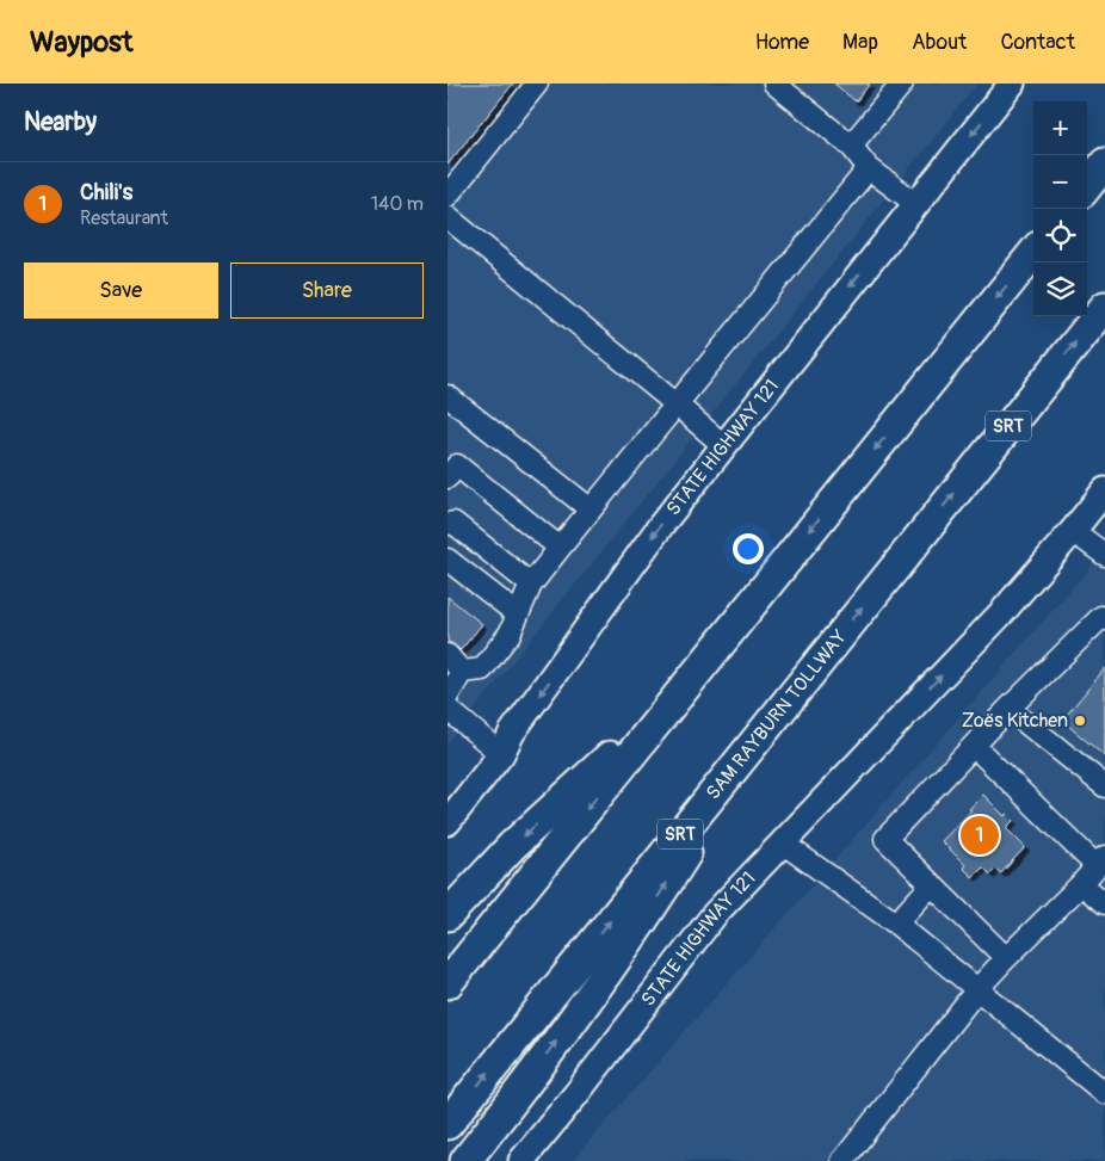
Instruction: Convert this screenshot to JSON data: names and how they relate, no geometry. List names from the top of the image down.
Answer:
{
  "streets": {
    "highway": ["SRT", "SAM RAYBURN TOLLWAY"],
    "main road": ["STATE HIGHWAY 121"]
  },
  "places": ["Zoës Kitchen"],
  "page": {
    "header": "Waypost",
    "nav": [
      "Home",
      "Map",
      "About",
      "Contact"
    ],
    "heading": "Nearby",
    "map_buttons": ["+", "−"],
    "list": [
      {
        "mark": "1",
        "name": "Chili's",
        "note": "Restaurant",
        "value": "140 m"
      }
    ],
    "buttons": ["Save", "Share"],
    "pins": "1"
  }
}
